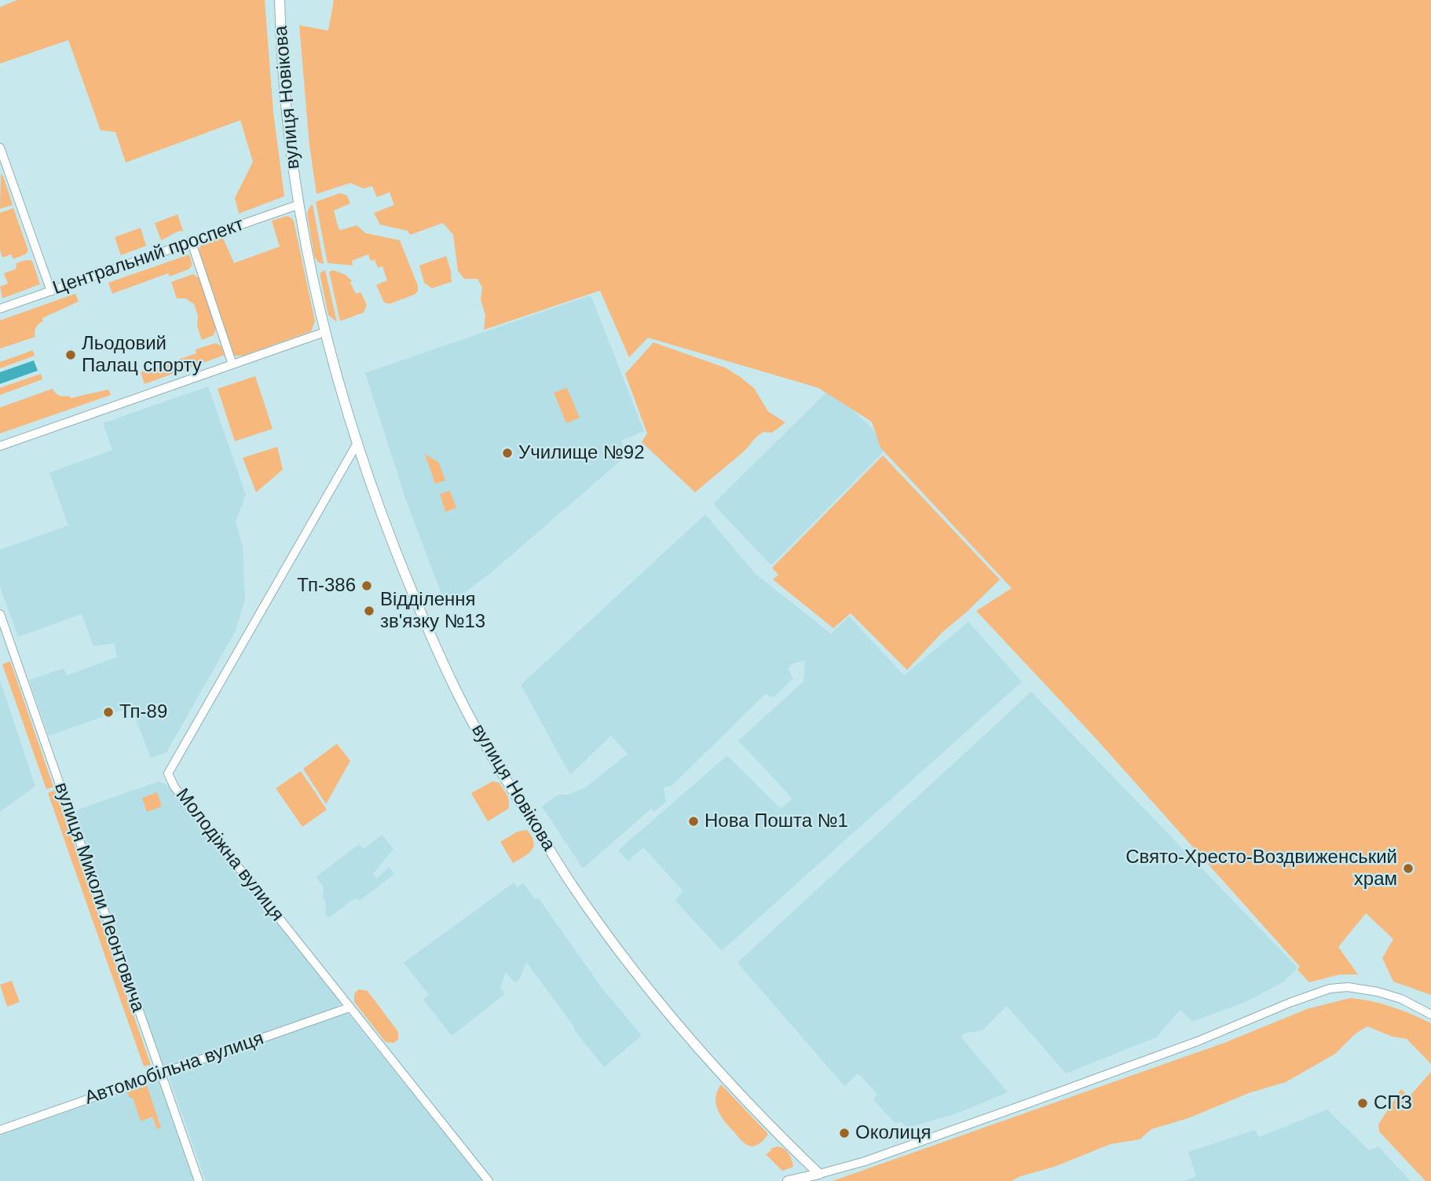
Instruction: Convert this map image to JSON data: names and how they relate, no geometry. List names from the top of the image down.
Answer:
{
  "streets": {
    "main road": ["вулиця Новікова"],
    "street": [
      "Центральний проспект",
      "Молодіжна вулиця",
      "вулиця Миколи Леонтовича",
      "Автомобільна вулиця"
    ]
  },
  "crossings": [
    ["вулиця Новікова", "Центральний проспект"],
    ["вулиця Новікова", "Молодіжна вулиця"],
    ["Молодіжна вулиця", "Автомобільна вулиця"],
    ["вулиця Миколи Леонтовича", "Автомобільна вулиця"]
  ],
  "places": [
    "Льодовий Палац спорту",
    "Училище №92",
    "Тп-386",
    "Відділення зв'язку №13",
    "Тп-89",
    "Нова Пошта №1",
    "Свято-Хресто-Воздвиженський храм",
    "СПЗ",
    "Околиця"
  ]
}
